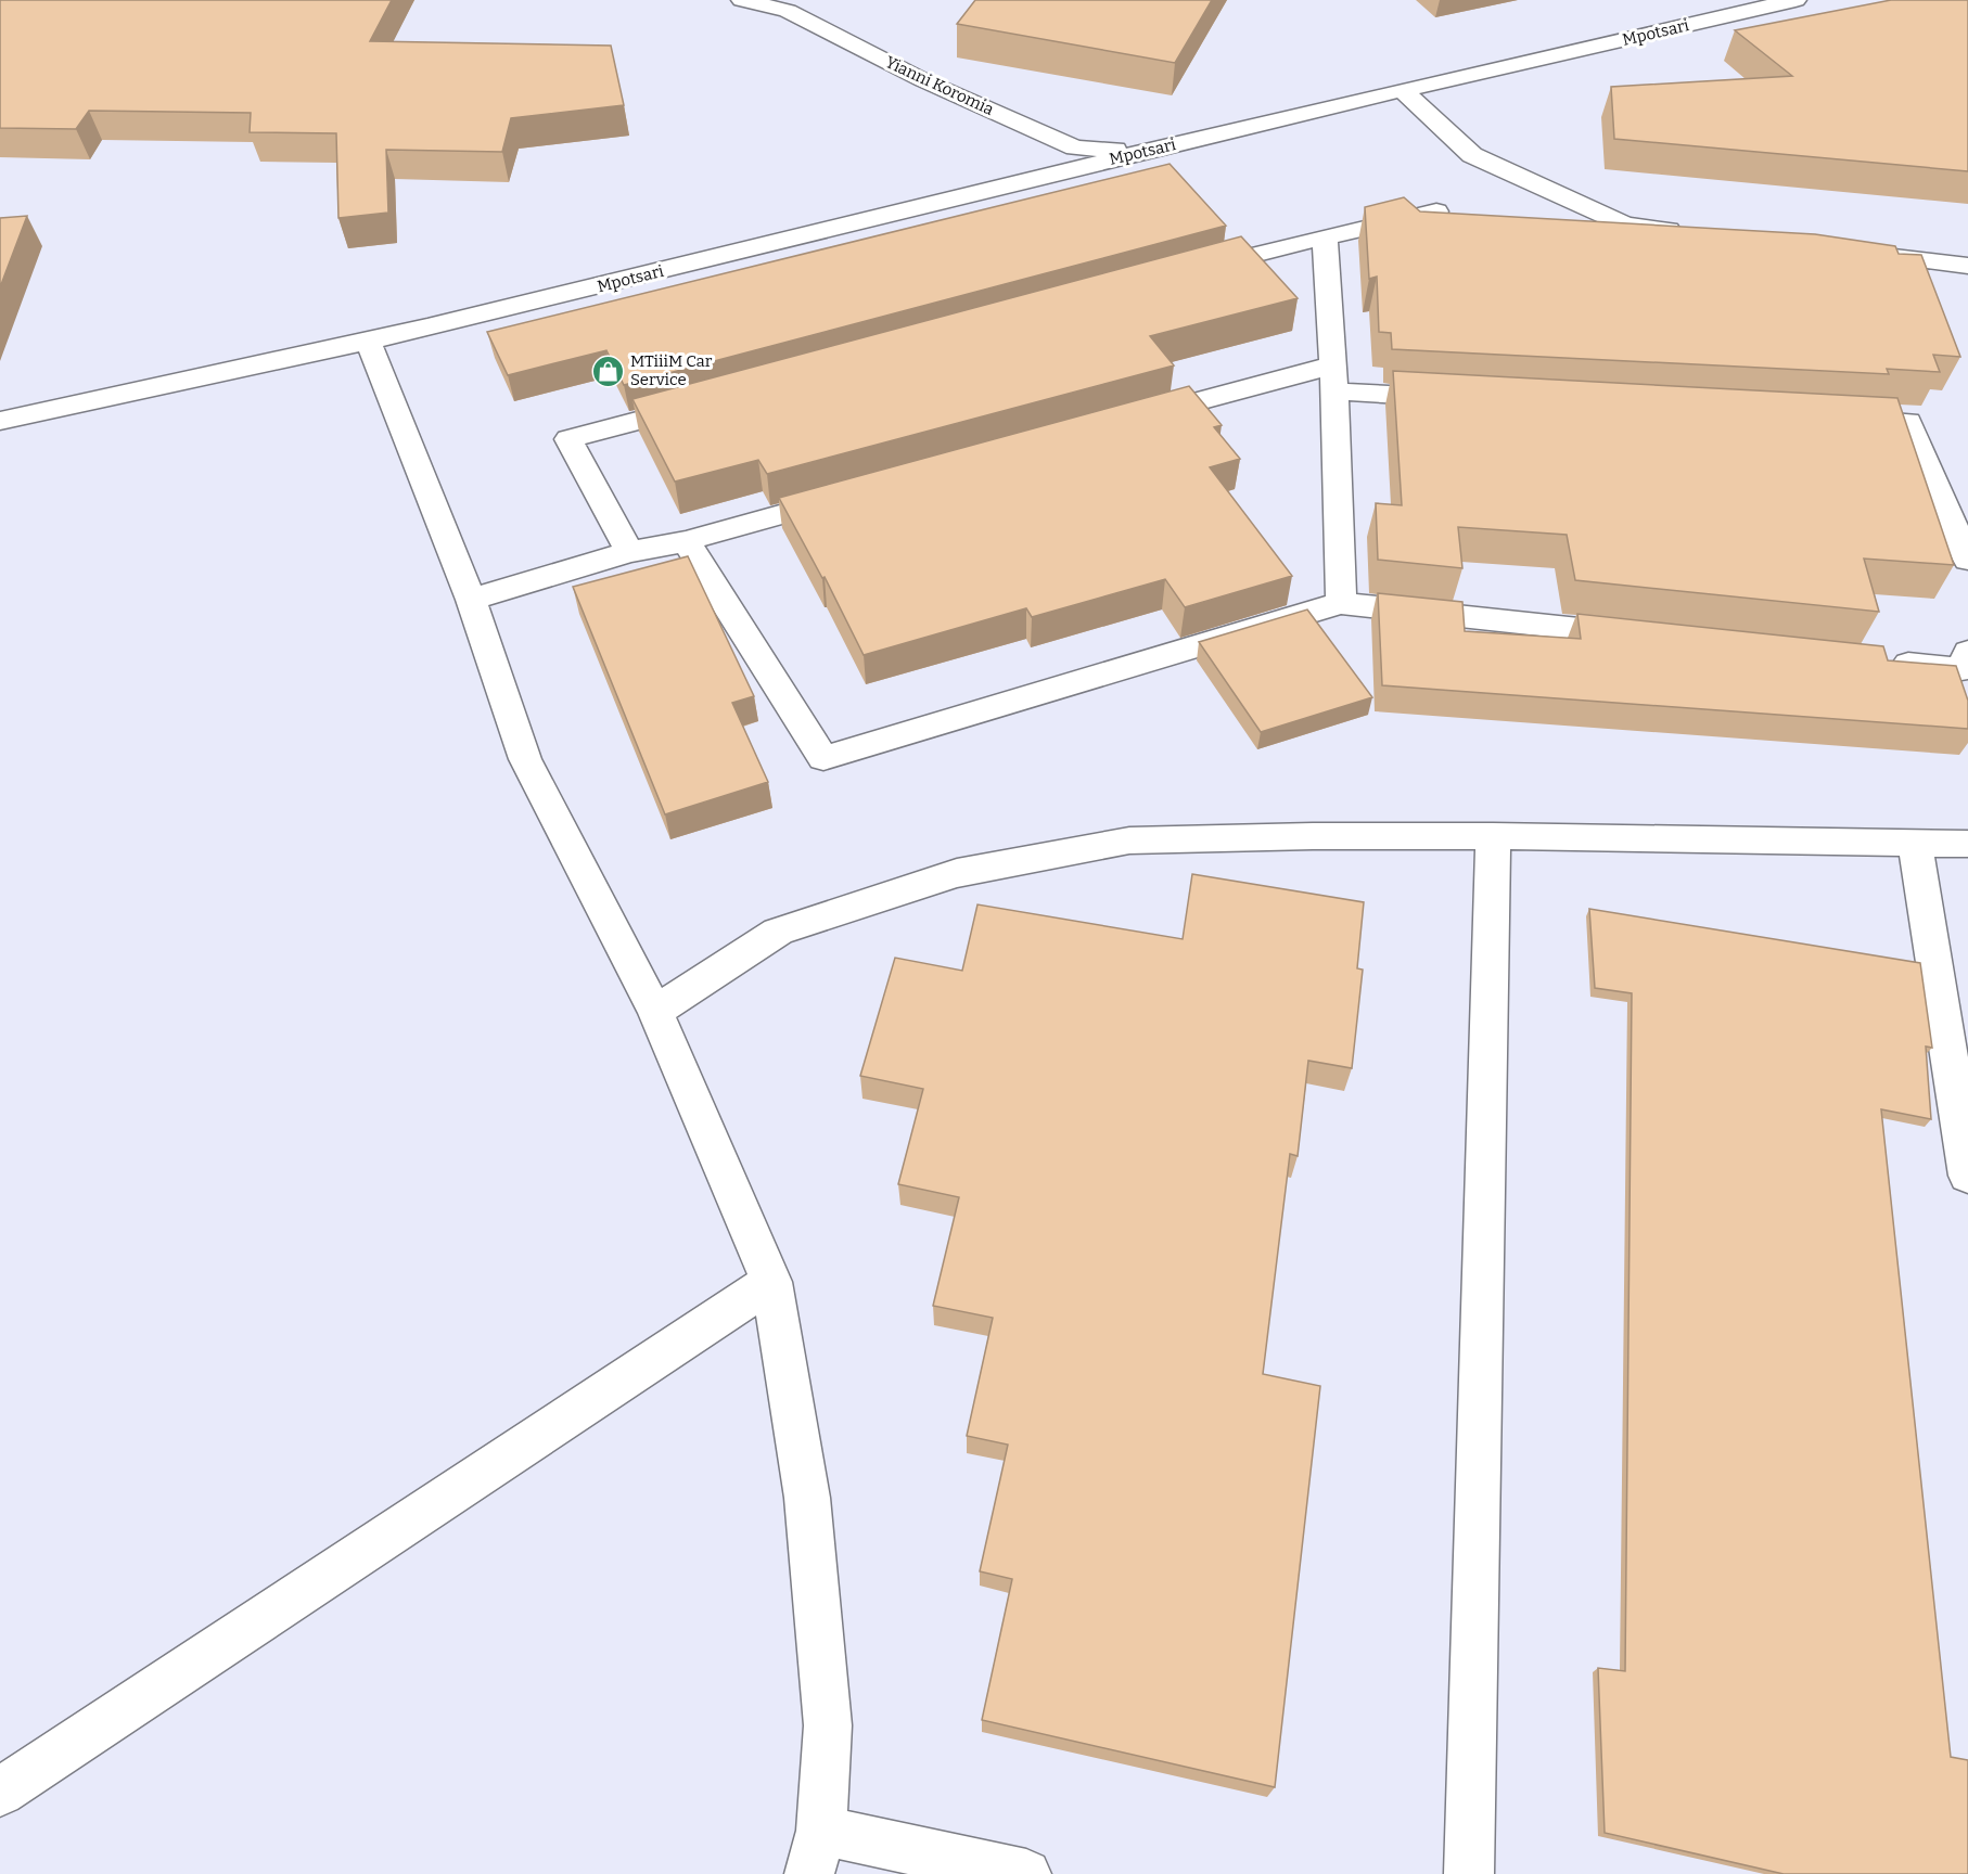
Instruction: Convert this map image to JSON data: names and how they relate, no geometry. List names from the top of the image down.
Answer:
{
  "streets": {
    "street": ["Mpotsari", "Yianni Koromia"]
  },
  "crossings": [
    ["Mpotsari", "Yianni Koromia"]
  ],
  "places": {
    "shop": ["MTiiiM Car Service"]
  }
}
